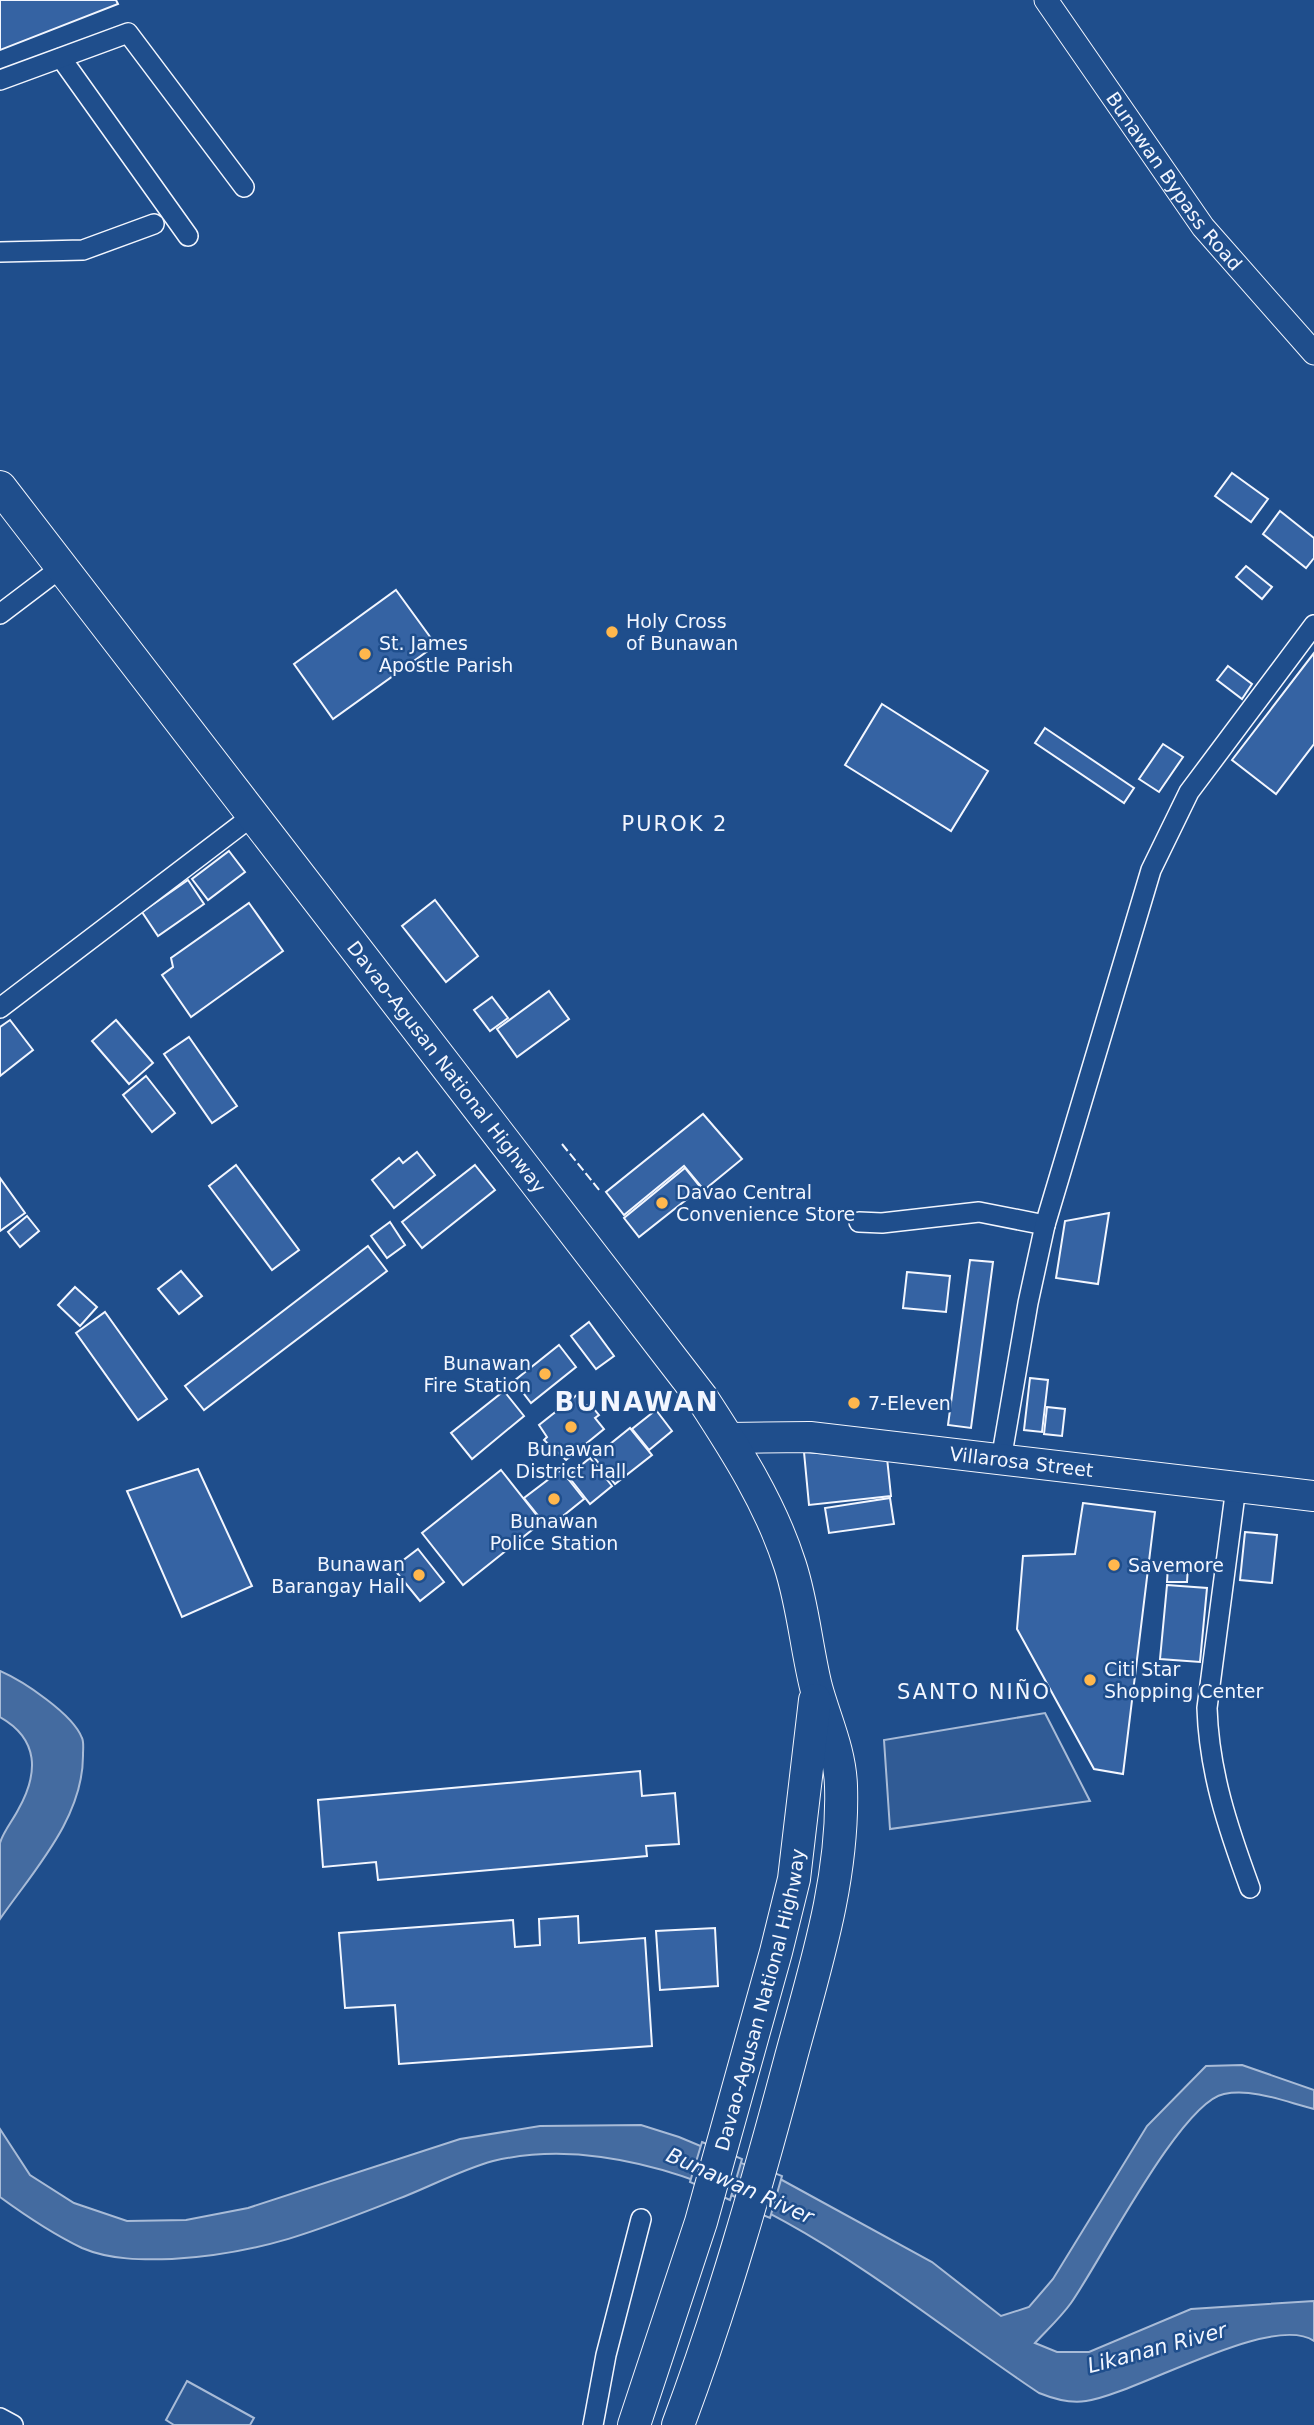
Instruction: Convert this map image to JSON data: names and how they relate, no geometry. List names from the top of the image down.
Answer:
{
  "streets": {
    "highway": ["Davao-Agusan National Highway"],
    "main road": ["Villarosa Street"],
    "street": ["Bunawan Bypass Road"]
  },
  "crossings": [
    ["Davao-Agusan National Highway", "Villarosa Street"]
  ],
  "districts": ["PUROK 2", "BUNAWAN", "SANTO NIÑO"],
  "water": ["Bunawan River", "Likanan River"],
  "places": [
    "Holy Cross of Bunawan",
    "St. James Apostle Parish",
    "Davao Central Convenience Store",
    "Bunawan Fire Station",
    "7-Eleven",
    "Bunawan District Hall",
    "Bunawan Police Station",
    "Savemore",
    "Bunawan Barangay Hall",
    "Citi Star Shopping Center"
  ]
}
